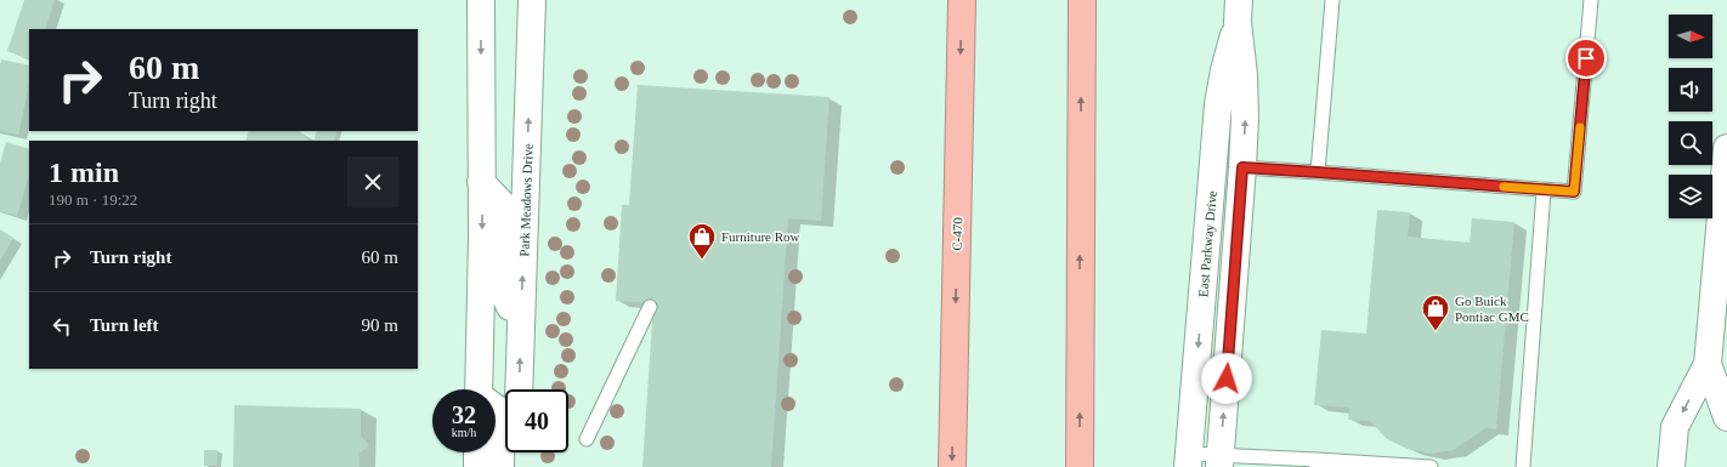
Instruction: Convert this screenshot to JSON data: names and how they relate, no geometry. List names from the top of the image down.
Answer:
{
  "streets": {
    "highway": ["C-470"],
    "main road": ["Park Meadows Drive", "East Parkway Drive"]
  },
  "places": {
    "shop": ["Furniture Row", "Go Buick Pontiac GMC"]
  },
  "north": "right",
  "page": {
    "turn": ["60 m", "Turn right"],
    "heading": ["1 min", "190 m · 19:22"],
    "list": [
      {
        "name": "Turn right",
        "value": "60 m"
      },
      {
        "name": "Turn left",
        "value": "90 m"
      }
    ],
    "speed": "32 km/h",
    "limit": "40"
  }
}
